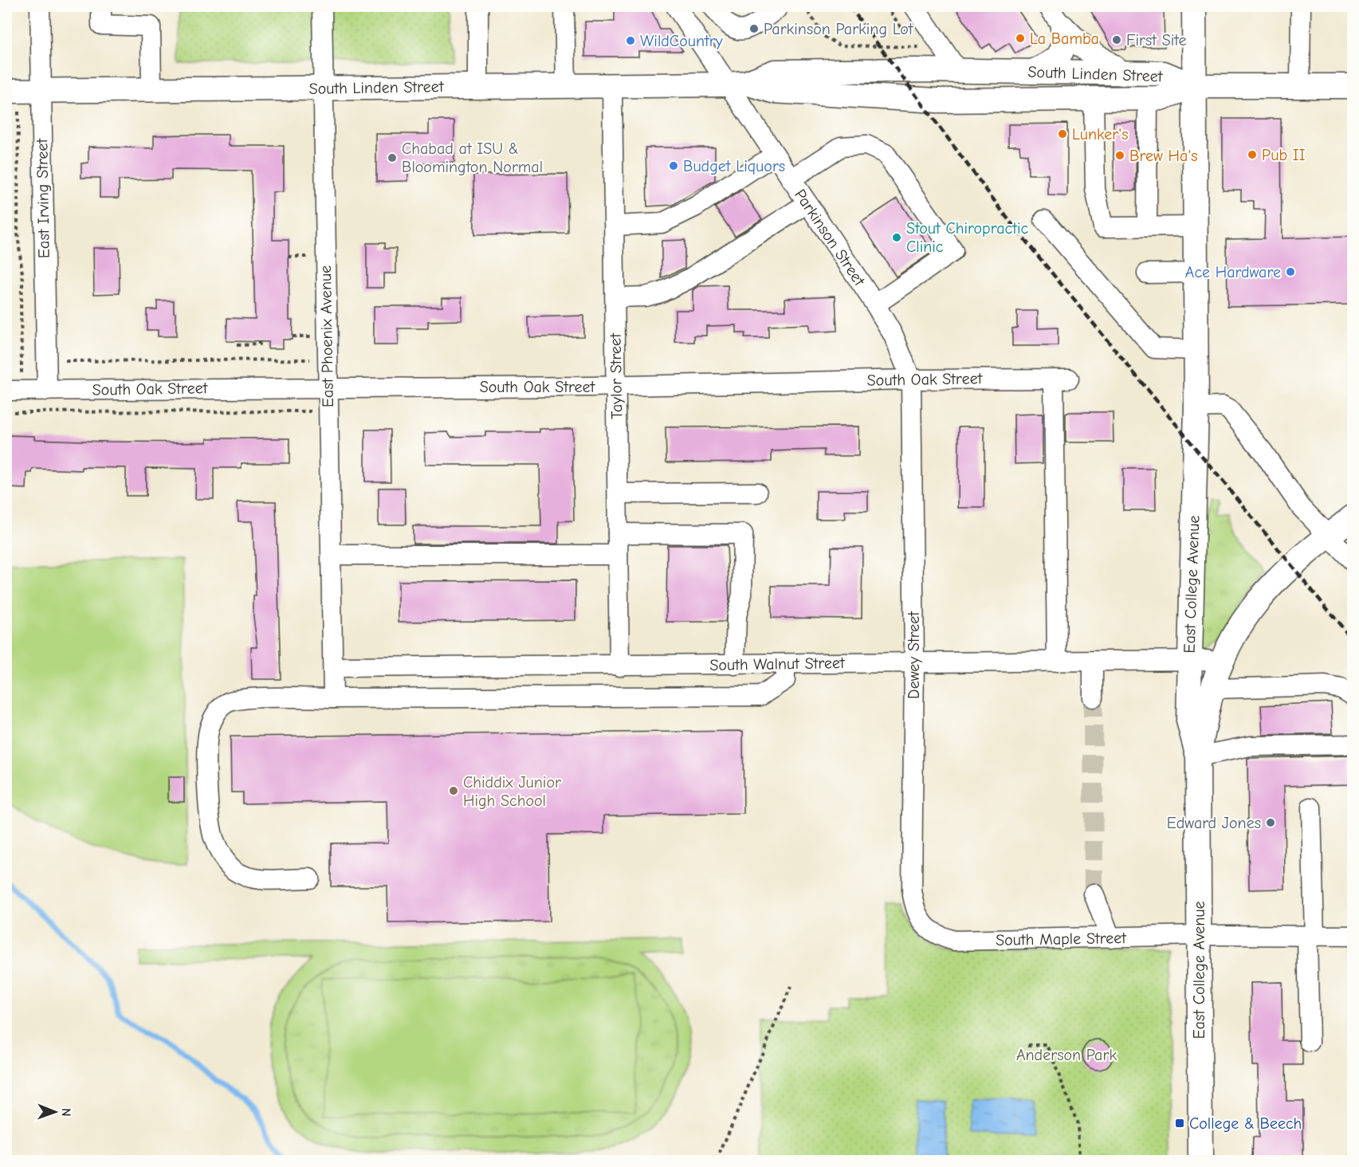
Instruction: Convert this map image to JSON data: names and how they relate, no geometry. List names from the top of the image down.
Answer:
{
  "streets": {
    "main road": ["South Linden Street", "East College Avenue"],
    "street": [
      "East Irving Street",
      "Parkinson Street",
      "East Phoenix Avenue",
      "Taylor Street",
      "South Oak Street",
      "Dewey Street",
      "South Walnut Street",
      "South Maple Street"
    ]
  },
  "crossings": [
    ["South Linden Street", "East Irving Street"],
    ["South Linden Street", "Parkinson Street"],
    ["South Linden Street", "East Phoenix Avenue"],
    ["South Linden Street", "Taylor Street"],
    ["South Linden Street", "East College Avenue"],
    ["East Irving Street", "South Oak Street"],
    ["Parkinson Street", "South Oak Street"],
    ["Parkinson Street", "Dewey Street"],
    ["East Phoenix Avenue", "South Oak Street"],
    ["East Phoenix Avenue", "South Walnut Street"],
    ["Taylor Street", "South Oak Street"],
    ["Taylor Street", "South Walnut Street"],
    ["South Oak Street", "Dewey Street"],
    ["South Oak Street", "South Walnut Street"],
    ["East College Avenue", "South Walnut Street"],
    ["East College Avenue", "South Maple Street"],
    ["Dewey Street", "South Walnut Street"],
    ["Dewey Street", "South Maple Street"]
  ],
  "parks": ["Anderson Park"],
  "places": {
    "other": [
      "Parkinson Parking Lot",
      "La Bamba",
      "First Site",
      "WildCountry",
      "Lunker's",
      "Pub II",
      "Brew Ha's",
      "Chabad at ISU & Bloomington Normal",
      "Budget Liquors",
      "Stout Chiropractic Clinic",
      "Ace Hardware",
      "Chiddix Junior High School",
      "Edward Jones"
    ],
    "transit": ["College & Beech"]
  },
  "north": "right"
}
